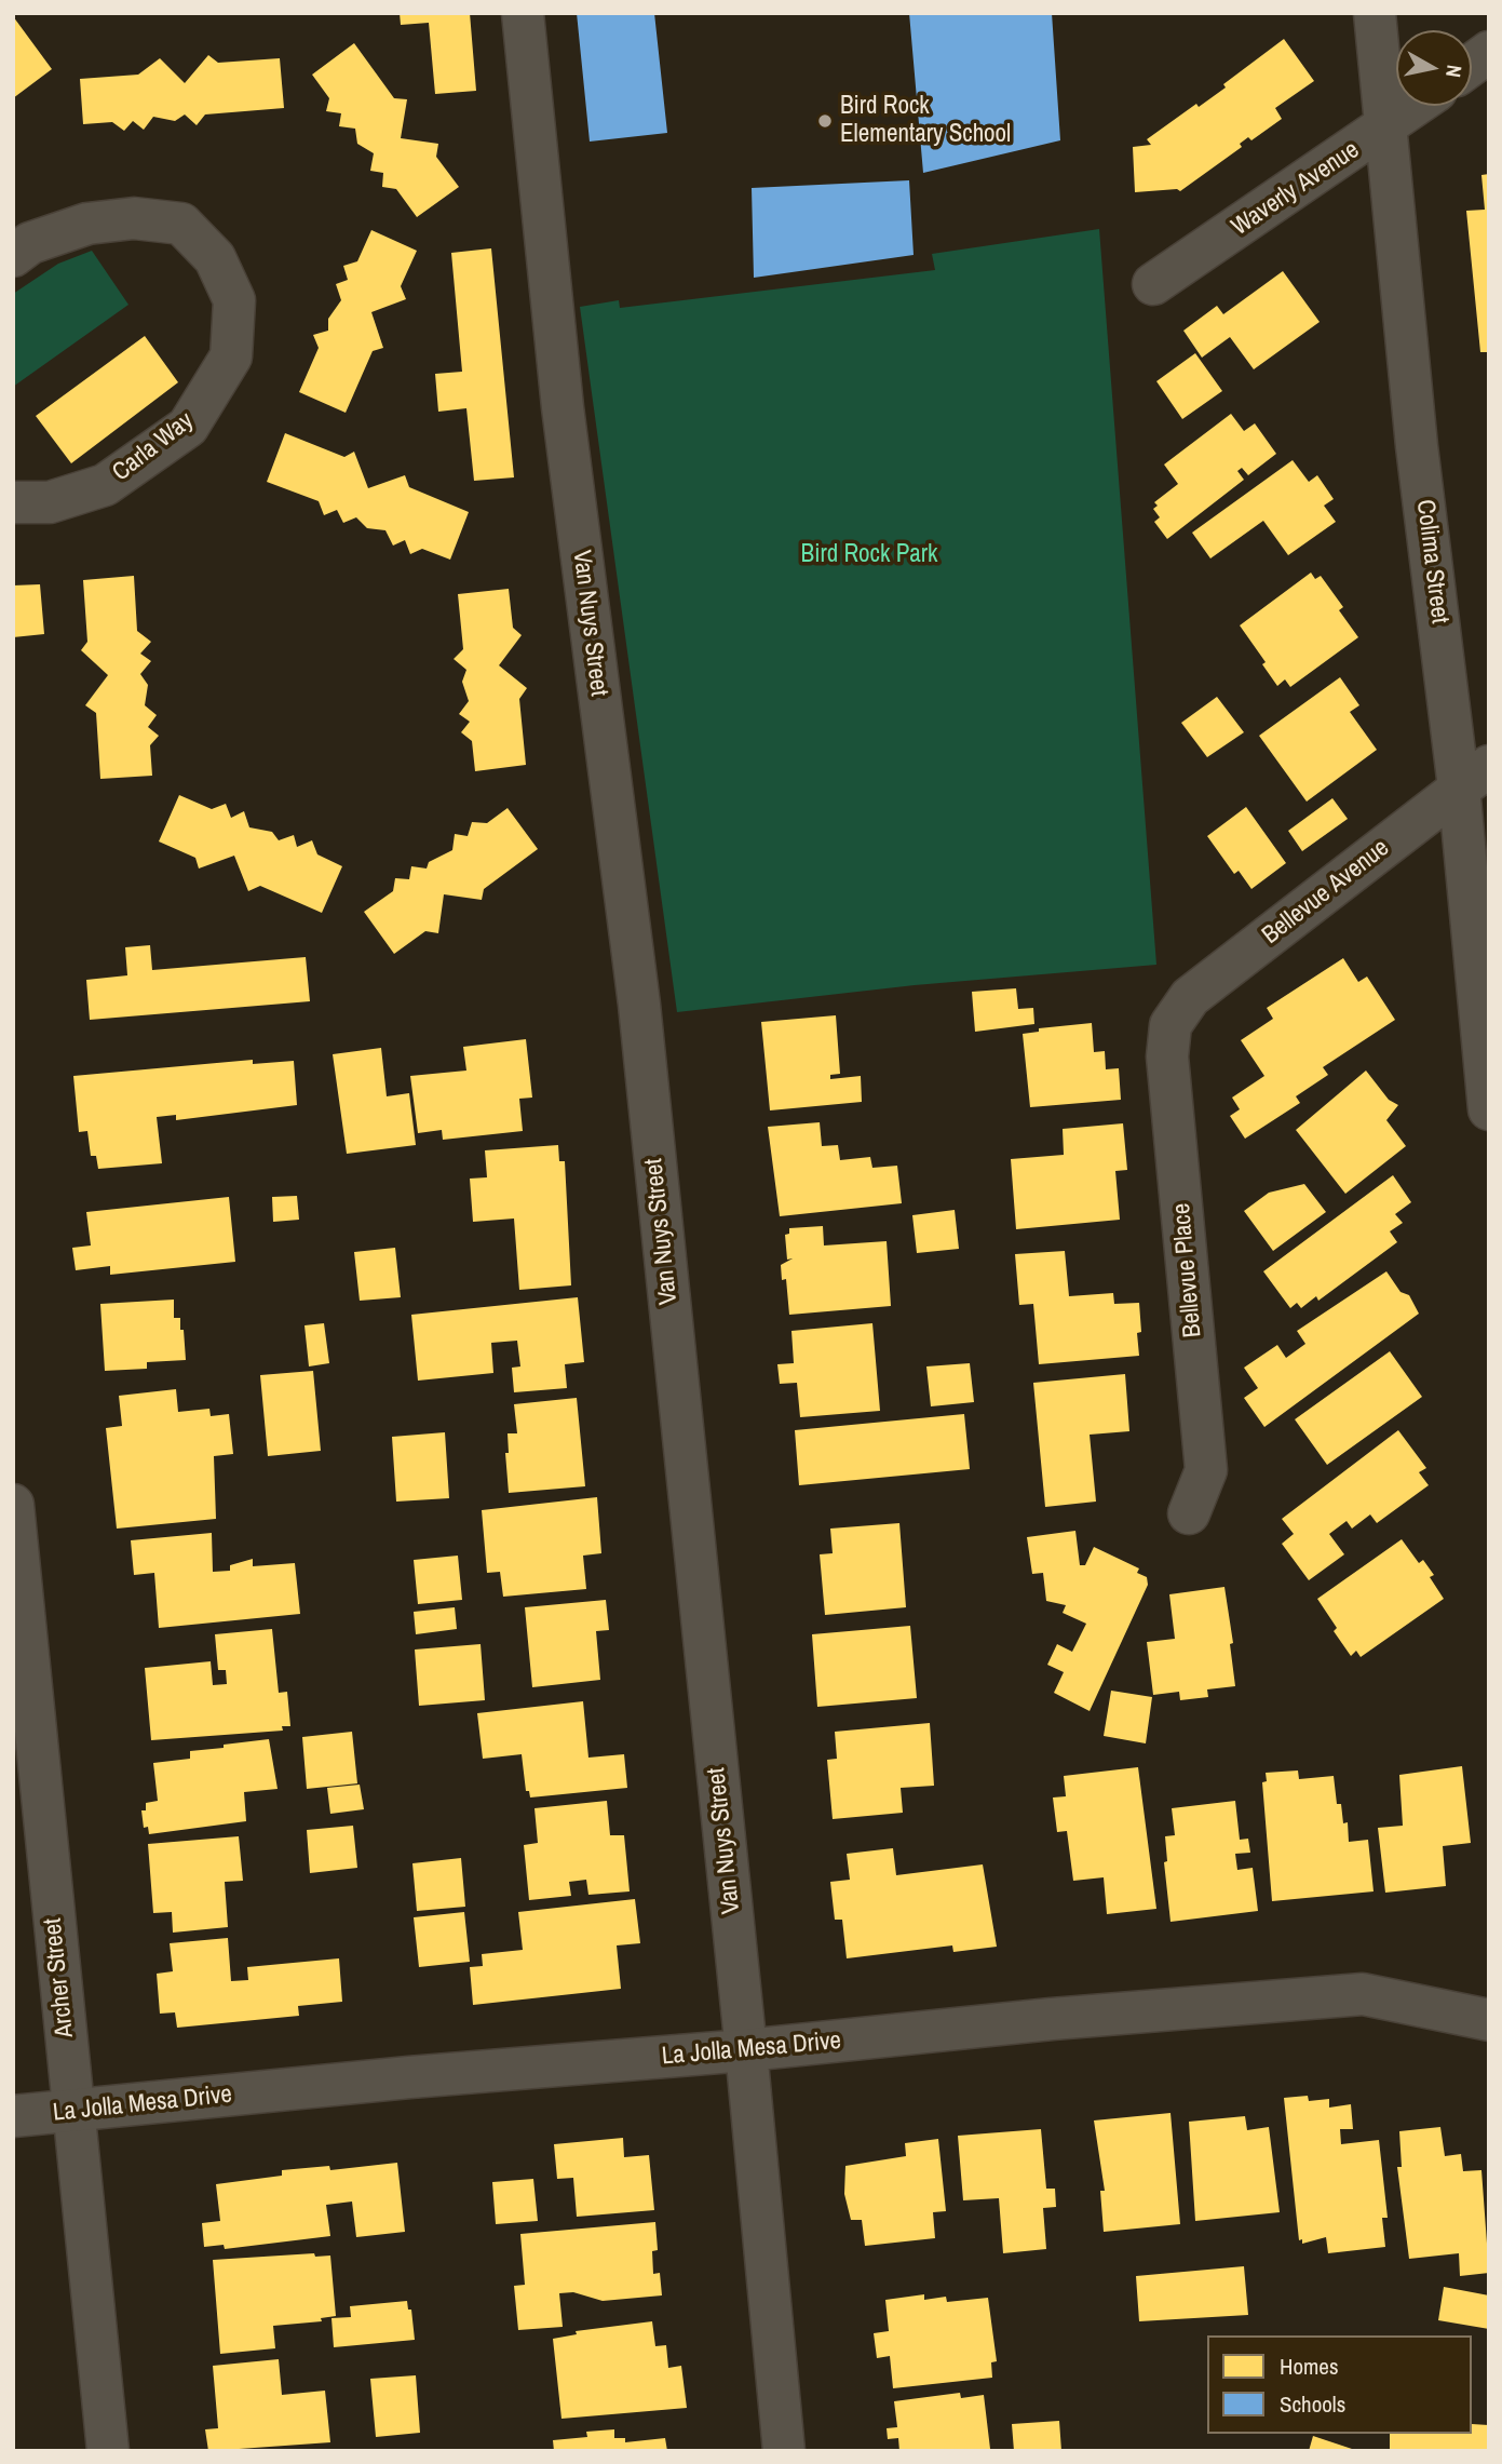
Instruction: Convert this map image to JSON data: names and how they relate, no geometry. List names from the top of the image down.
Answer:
{
  "streets": {
    "street": [
      "Waverly Avenue",
      "Carla Way",
      "Colima Street",
      "Van Nuys Street",
      "Bellevue Avenue",
      "Bellevue Place",
      "Archer Street",
      "La Jolla Mesa Drive"
    ]
  },
  "crossings": [
    ["Waverly Avenue", "Colima Street"],
    ["Colima Street", "Bellevue Avenue"],
    ["Van Nuys Street", "La Jolla Mesa Drive"],
    ["Bellevue Avenue", "Bellevue Place"],
    ["Archer Street", "La Jolla Mesa Drive"]
  ],
  "parks": ["Bird Rock Park"],
  "places": ["Bird Rock Elementary School"],
  "legend": ["Homes", "Schools"],
  "north": "right"
}
